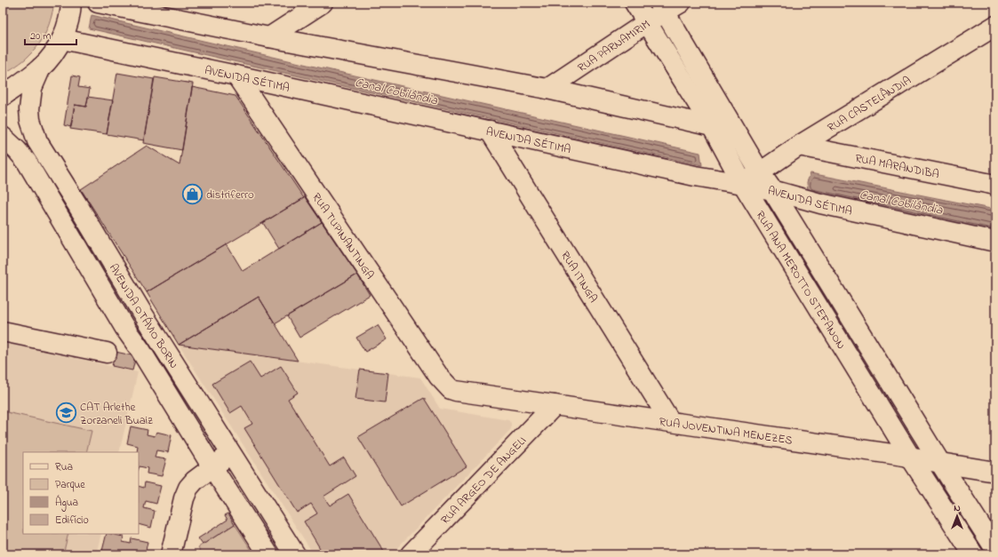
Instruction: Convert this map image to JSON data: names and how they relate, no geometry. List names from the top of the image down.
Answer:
{
  "streets": {
    "street": [
      "RUA PARNAMIRIM",
      "AVENIDA SÉTIMA",
      "RUA CASTELÂNDIA",
      "RUA MARANDIBA",
      "RUA TUPINANTINGA",
      "RUA ITINGA",
      "RUA ANA MEROTTO STEFANON",
      "AVENIDA OTÁVIO BORIN",
      "RUA JOVENTINA MENEZES",
      "RUA ARGEO DE ANGELI"
    ]
  },
  "crossings": [
    ["RUA PARNAMIRIM", "RUA ANA MEROTTO STEFANON"],
    ["AVENIDA SÉTIMA", "RUA CASTELÂNDIA"],
    ["AVENIDA SÉTIMA", "RUA TUPINANTINGA"],
    ["AVENIDA SÉTIMA", "RUA ITINGA"],
    ["AVENIDA SÉTIMA", "RUA ANA MEROTTO STEFANON"],
    ["RUA CASTELÂNDIA", "RUA MARANDIBA"],
    ["RUA CASTELÂNDIA", "RUA ANA MEROTTO STEFANON"],
    ["RUA TUPINANTINGA", "RUA JOVENTINA MENEZES"],
    ["RUA ITINGA", "RUA JOVENTINA MENEZES"],
    ["RUA ANA MEROTTO STEFANON", "RUA JOVENTINA MENEZES"],
    ["RUA JOVENTINA MENEZES", "RUA ARGEO DE ANGELI"]
  ],
  "water": ["Canal Cobilândia"],
  "places": {
    "shop": ["distriferro"],
    "school or university": ["CAT Arlethe Zorzaneli Buaiz"]
  },
  "legend": [
    "Rua",
    "Parque",
    "Água",
    "Edifício"
  ],
  "scale_bar": "20 m",
  "north": "top"
}
